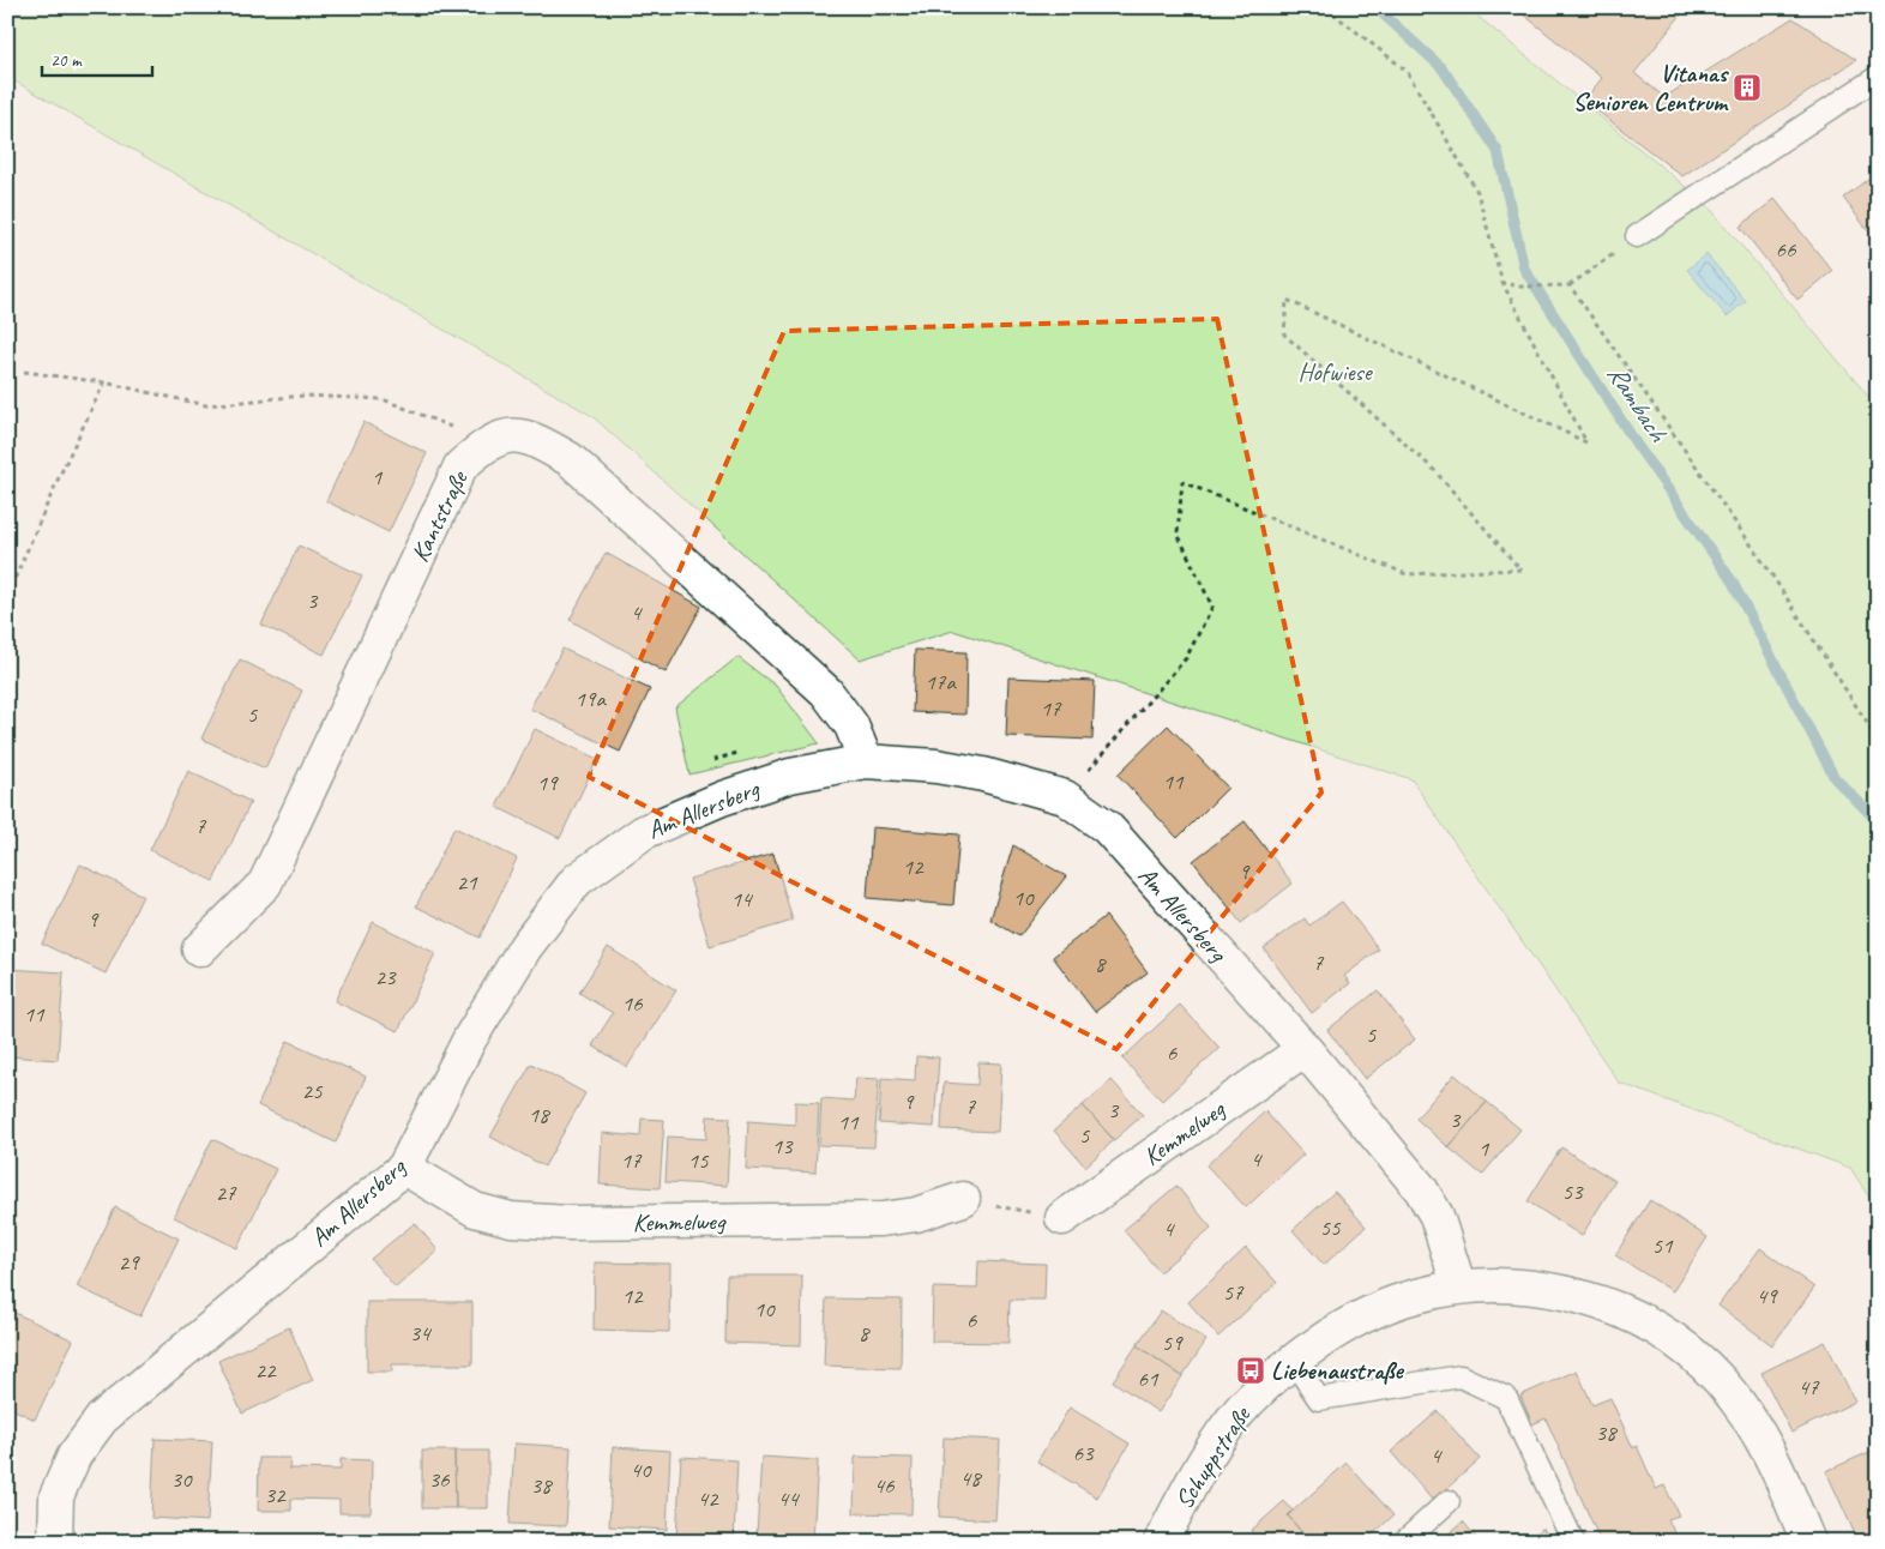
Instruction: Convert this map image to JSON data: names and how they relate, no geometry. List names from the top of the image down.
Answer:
{
  "streets": {
    "street": [
      "Kantstraße",
      "Am Allersberg",
      "Kemmelweg",
      "Schuppstraße"
    ]
  },
  "crossings": [
    ["Kantstraße", "Am Allersberg"],
    ["Am Allersberg", "Kemmelweg"],
    ["Am Allersberg", "Schuppstraße"]
  ],
  "water": ["Rambach"],
  "parks": ["Hofwiese"],
  "places": {
    "building": ["Vitanas Senioren Centrum"],
    "bus stop": ["Liebenaustraße"]
  },
  "house_numbers": [
    "66",
    "1",
    "3",
    "4",
    "17a",
    "19a",
    "17",
    "5",
    "11",
    "19",
    "7",
    "12",
    "9",
    "21",
    "10",
    "14",
    "9",
    "7",
    "8",
    "23",
    "16",
    "11",
    "5",
    "6",
    "25",
    "9",
    "7",
    "3",
    "18",
    "3",
    "11",
    "5",
    "13",
    "1",
    "4",
    "17",
    "15",
    "53",
    "27",
    "55",
    "4",
    "51",
    "29",
    "57",
    "12",
    "49",
    "10",
    "6",
    "34",
    "8",
    "59",
    "22",
    "61",
    "47",
    "38",
    "63",
    "4",
    "40",
    "48",
    "30",
    "36",
    "38",
    "46",
    "32",
    "42",
    "44"
  ],
  "scale_bar": "20 m"
}
